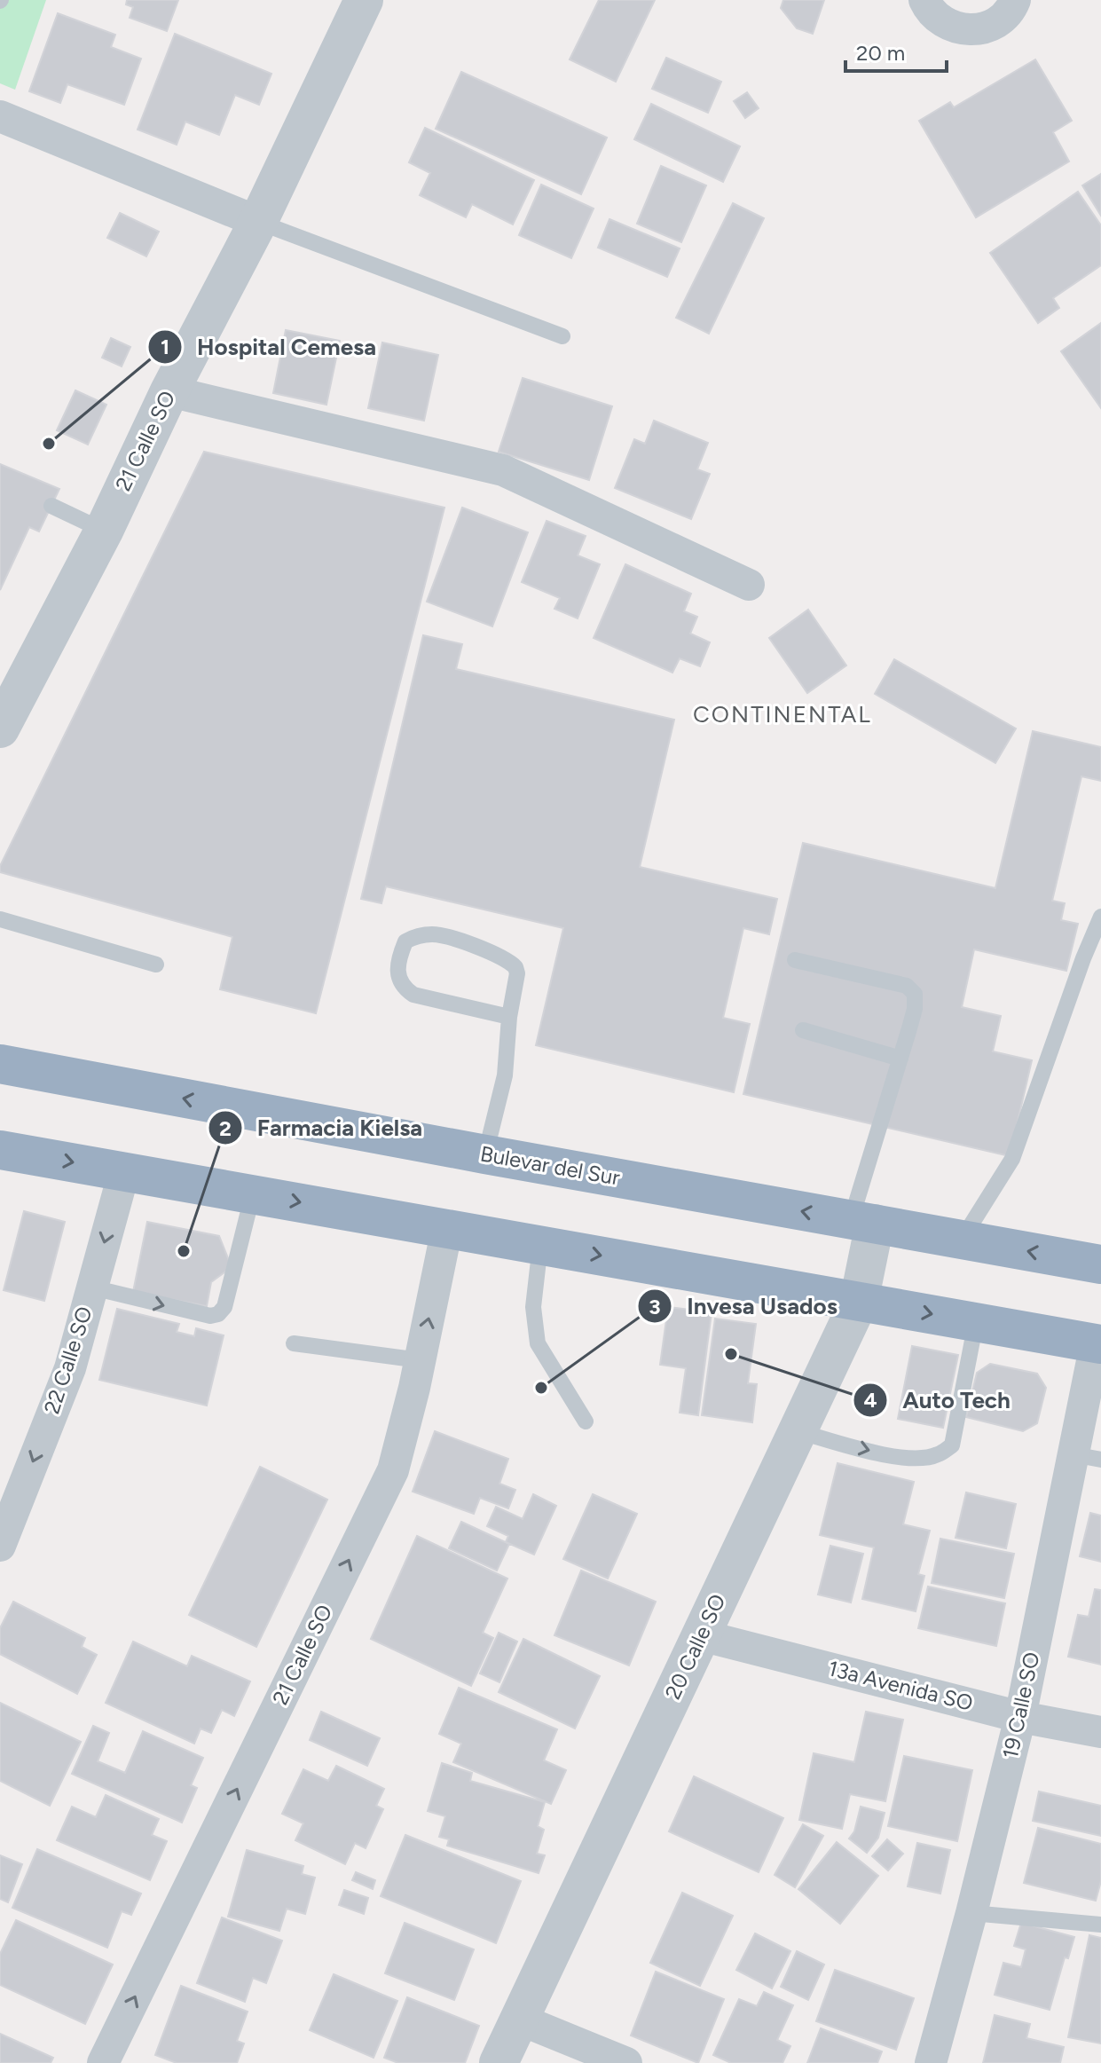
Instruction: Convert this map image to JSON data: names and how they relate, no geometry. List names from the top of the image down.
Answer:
{
  "streets": {
    "highway": ["Bulevar del Sur"],
    "street": [
      "21 Calle SO",
      "22 Calle SO",
      "20 Calle SO",
      "13a Avenida SO",
      "19 Calle SO"
    ]
  },
  "crossings": [
    ["Bulevar del Sur", "20 Calle SO"],
    ["20 Calle SO", "13a Avenida SO"],
    ["13a Avenida SO", "19 Calle SO"]
  ],
  "one_way": ["21 Calle SO", "22 Calle SO"],
  "districts": ["CONTINENTAL"],
  "places": [
    "Hospital Cemesa",
    "Farmacia Kielsa",
    "Auto Tech",
    "Invesa Usados"
  ],
  "scale_bar": "20 m"
}
